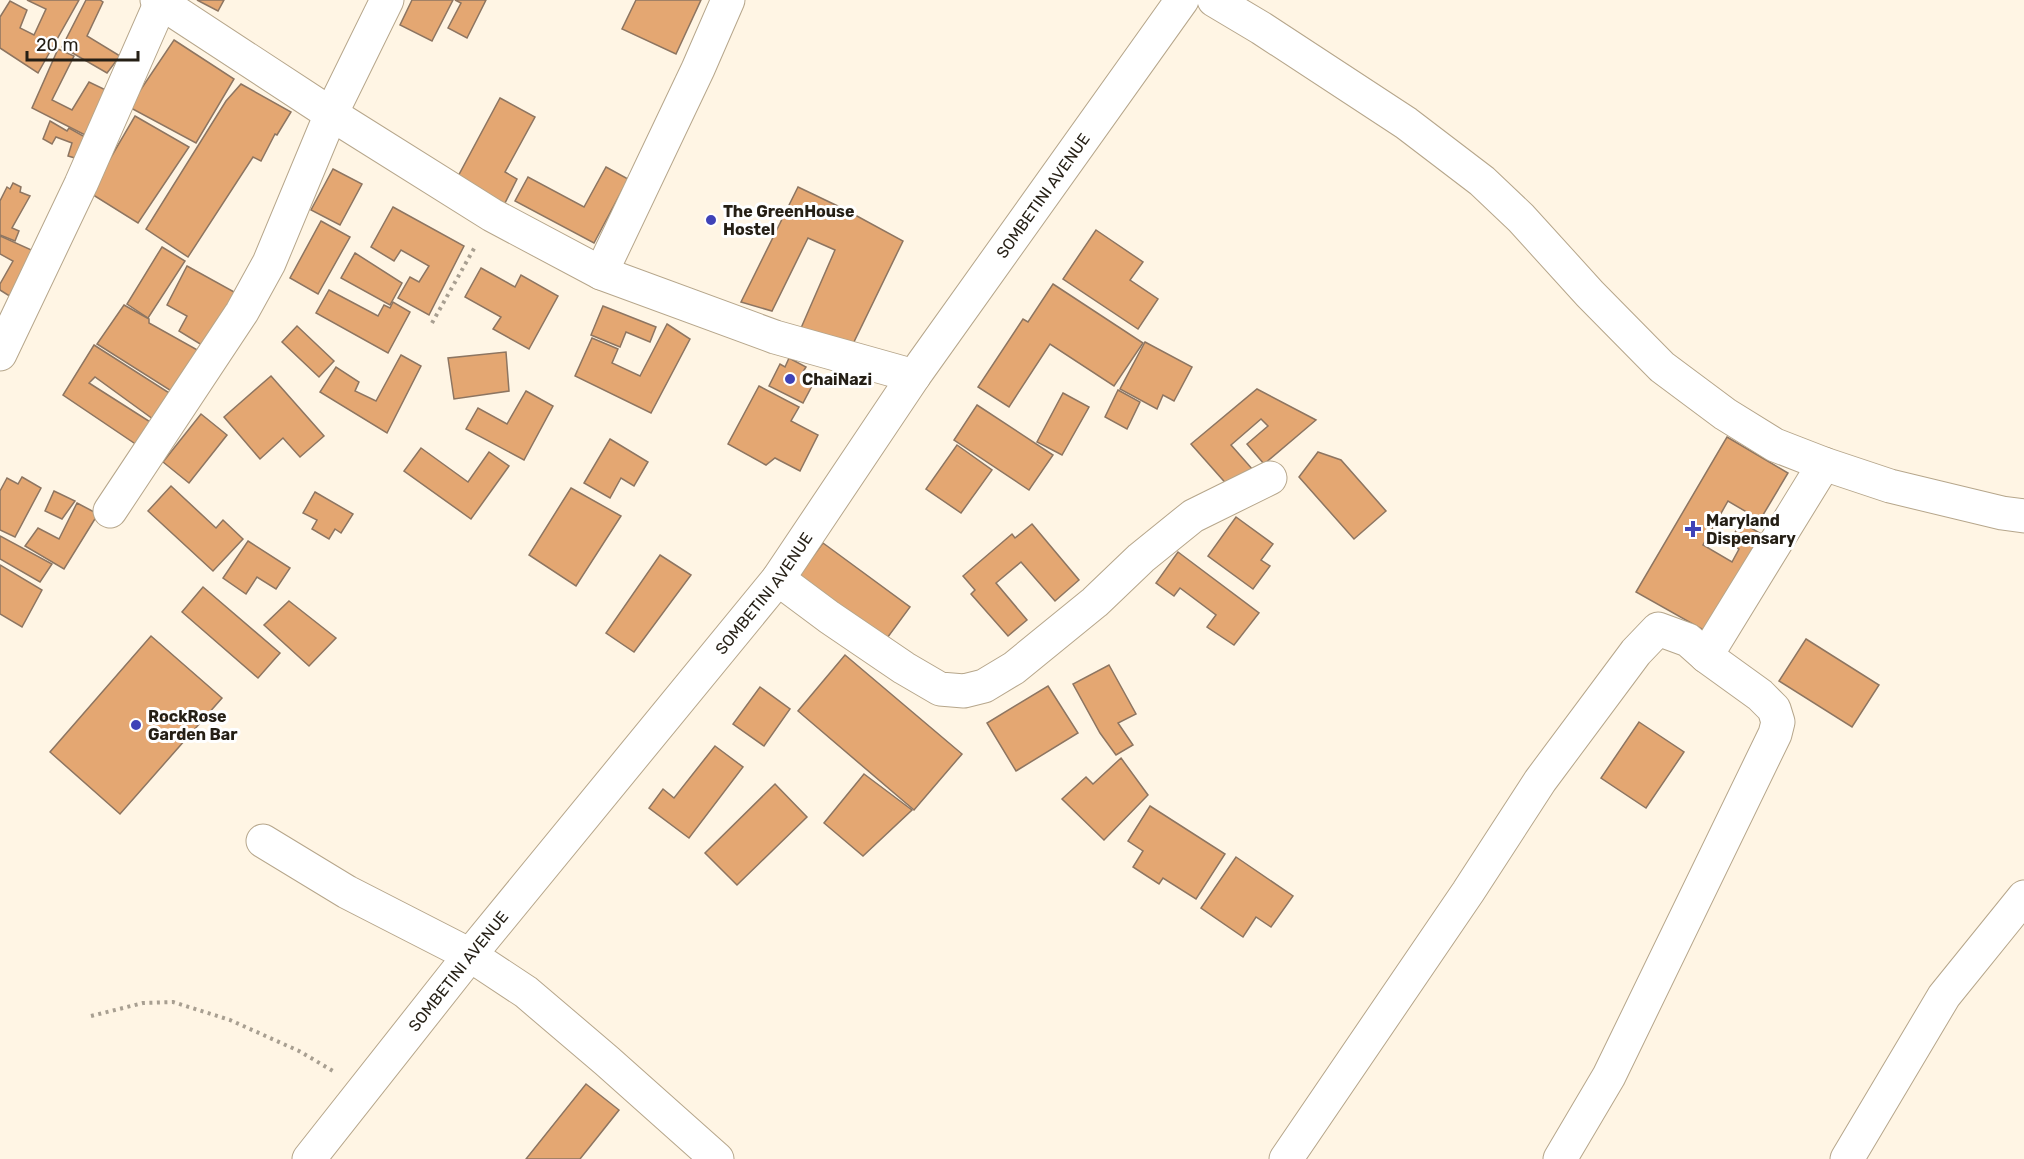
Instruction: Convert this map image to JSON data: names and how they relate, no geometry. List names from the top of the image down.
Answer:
{
  "streets": {
    "street": ["SOMBETINI AVENUE"]
  },
  "places": {
    "other": ["The GreenHouse Hostel", "ChaiNazi", "RockRose Garden Bar"],
    "health": ["Maryland Dispensary"]
  },
  "scale_bar": "20 m"
}
